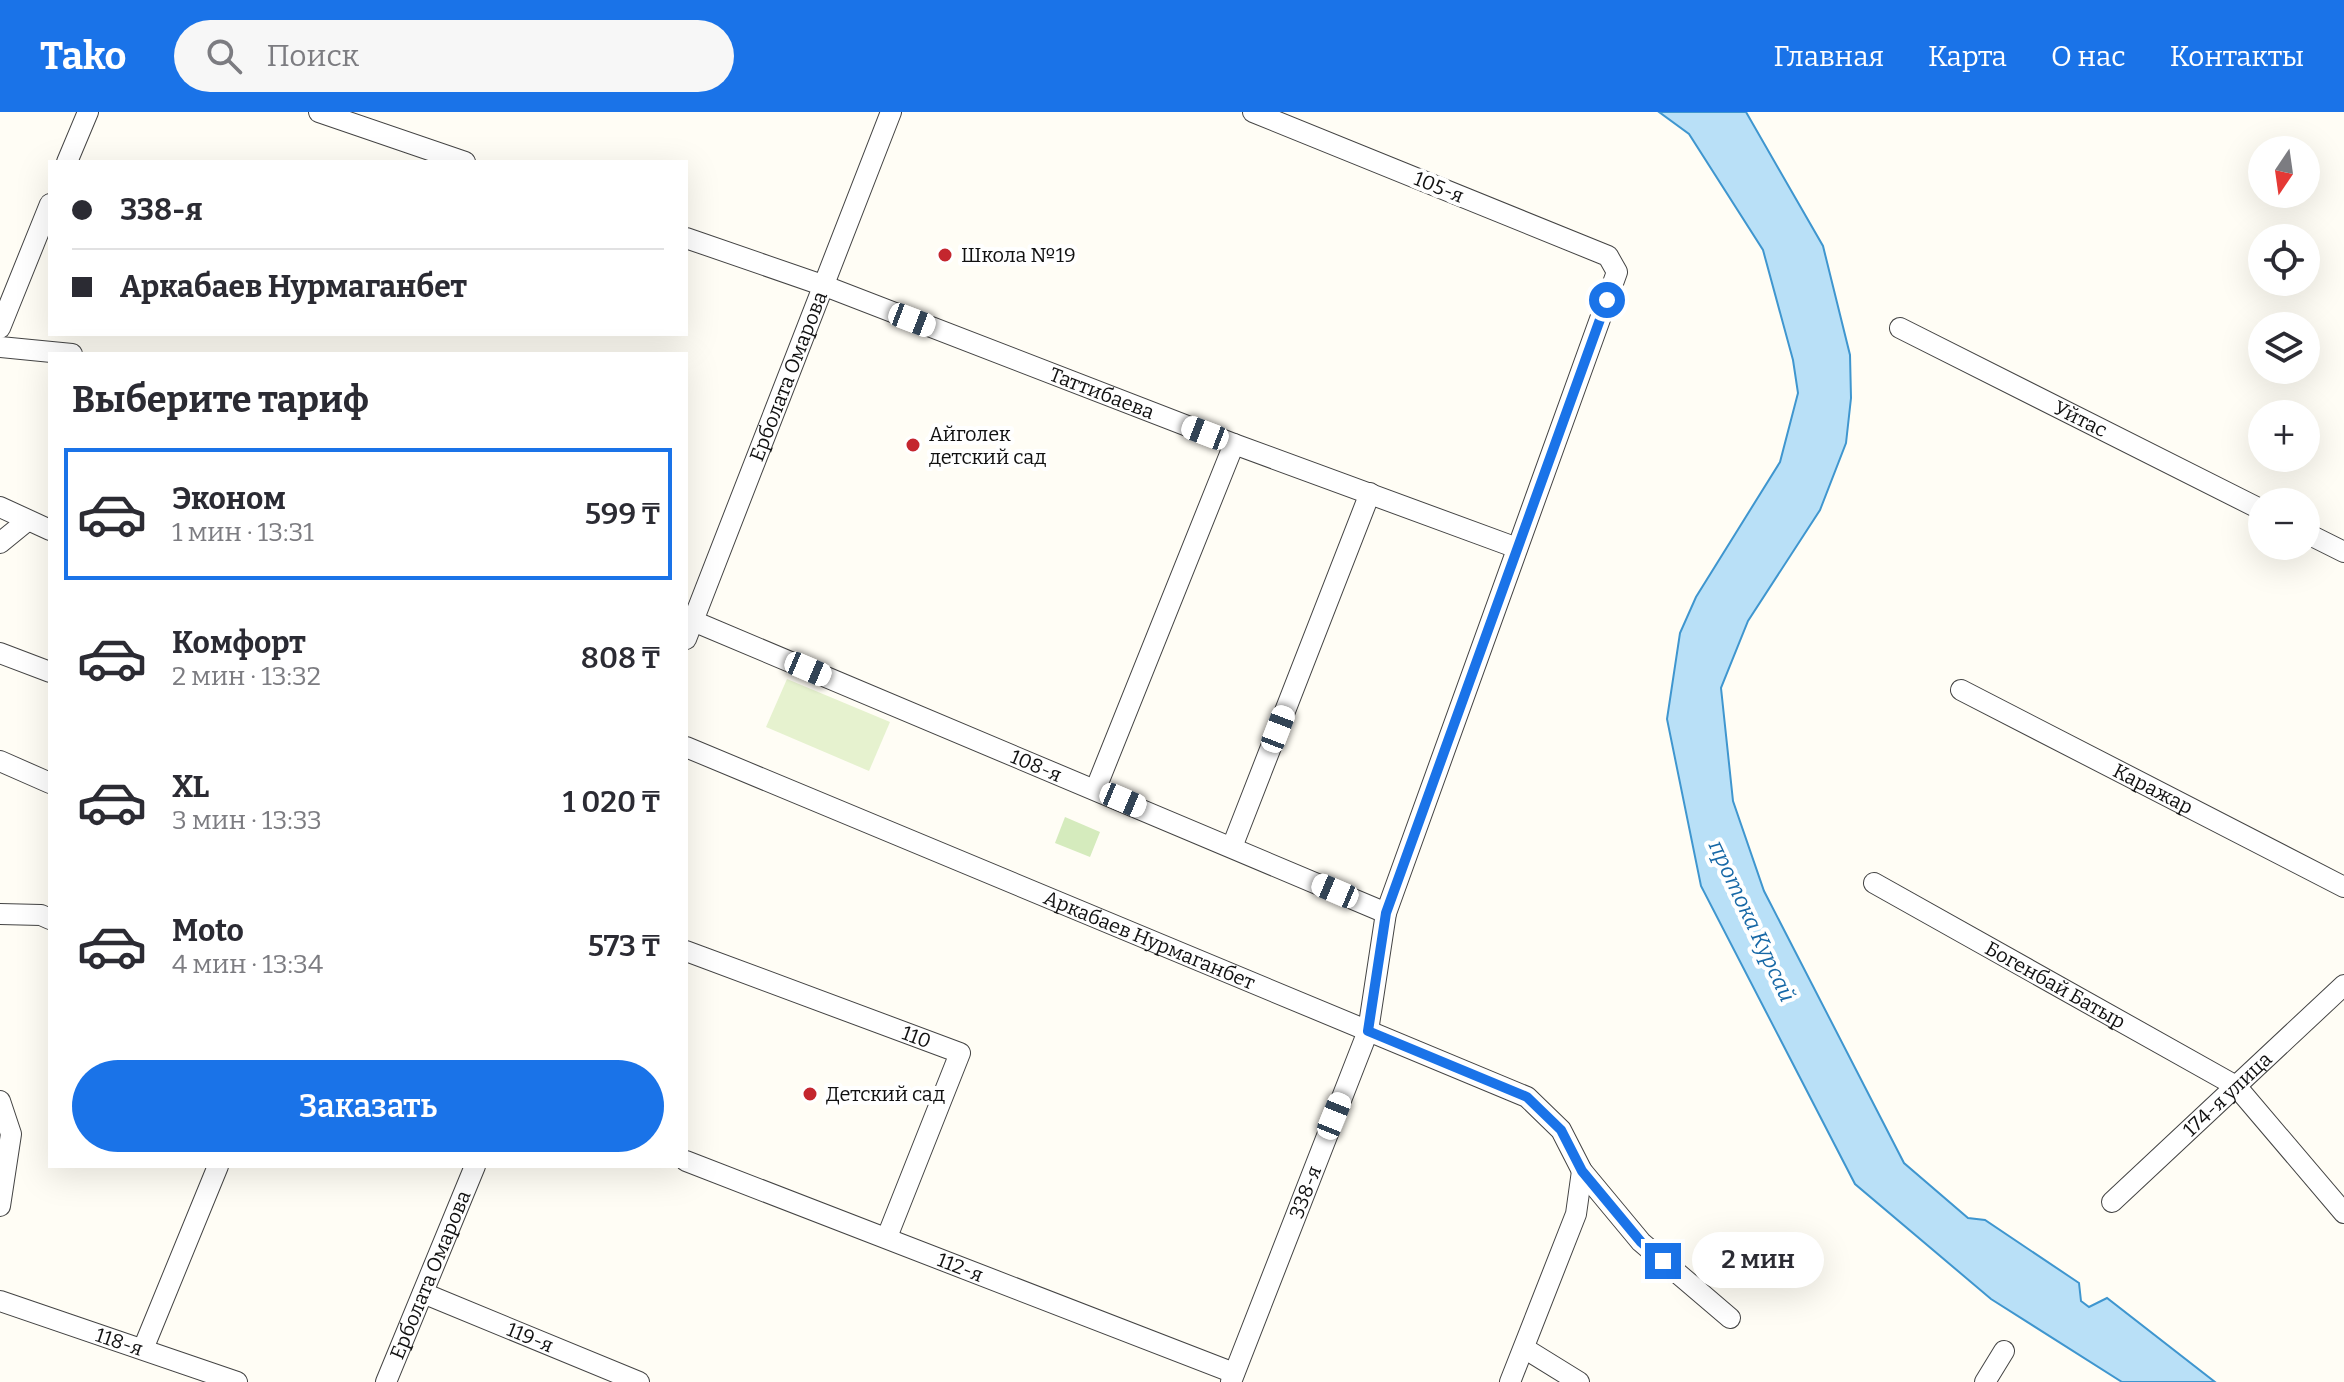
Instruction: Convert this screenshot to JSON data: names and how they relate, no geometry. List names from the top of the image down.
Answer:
{
  "streets": {
    "street": [
      "105-я",
      "Ерболата Омарова",
      "Таттибаева",
      "Уйтас",
      "108-я",
      "Каражар",
      "Аркабаев Нурмаганбет",
      "Богенбай Батыр",
      "110",
      "174-я улица",
      "338-я",
      "112-я",
      "119-я",
      "118-я"
    ]
  },
  "crossings": [
    ["105-я", "338-я"],
    ["Ерболата Омарова", "Таттибаева"],
    ["Ерболата Омарова", "108-я"],
    ["Ерболата Омарова", "119-я"],
    ["Таттибаева", "338-я"],
    ["108-я", "338-я"],
    ["Аркабаев Нурмаганбет", "338-я"],
    ["Богенбай Батыр", "174-я улица"],
    ["110", "112-я"],
    ["338-я", "112-я"]
  ],
  "water": ["протока Курсай"],
  "places": ["Школа №19", "Айголек детский сад", "Детский сад"],
  "north": "bottom",
  "page": {
    "header": "Tako",
    "search": "Поиск",
    "nav": [
      "Главная",
      "Карта",
      "О нас",
      "Контакты"
    ],
    "map_buttons": ["+", "−"],
    "banner": ["338-я", "Аркабаев Нурмаганбет"],
    "heading": "Выберите тариф",
    "list": [
      {
        "name": "Эконом",
        "note": "1 мин · 13:31",
        "value": "599 ₸"
      },
      {
        "name": "Комфорт",
        "note": "2 мин · 13:32",
        "value": "808 ₸"
      },
      {
        "name": "XL",
        "note": "3 мин · 13:33",
        "value": "1 020 ₸"
      },
      {
        "name": "Moto",
        "note": "4 мин · 13:34",
        "value": "573 ₸"
      }
    ],
    "buttons": "Заказать",
    "bubble": "2 мин"
  }
}
